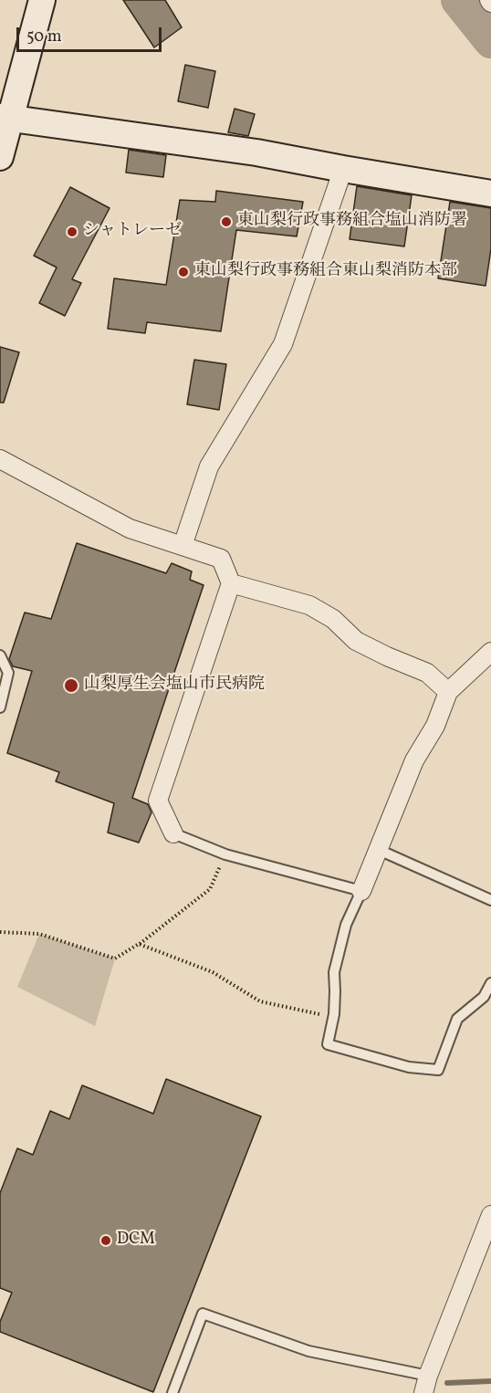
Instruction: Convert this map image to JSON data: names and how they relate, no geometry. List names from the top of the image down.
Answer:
{
  "places": [
    "東山梨行政事務組合塩山消防署",
    "シャトレーゼ",
    "東山梨行政事務組合東山梨消防本部",
    "山梨厚生会塩山市民病院",
    "DCM"
  ],
  "scale_bar": "50 m"
}
